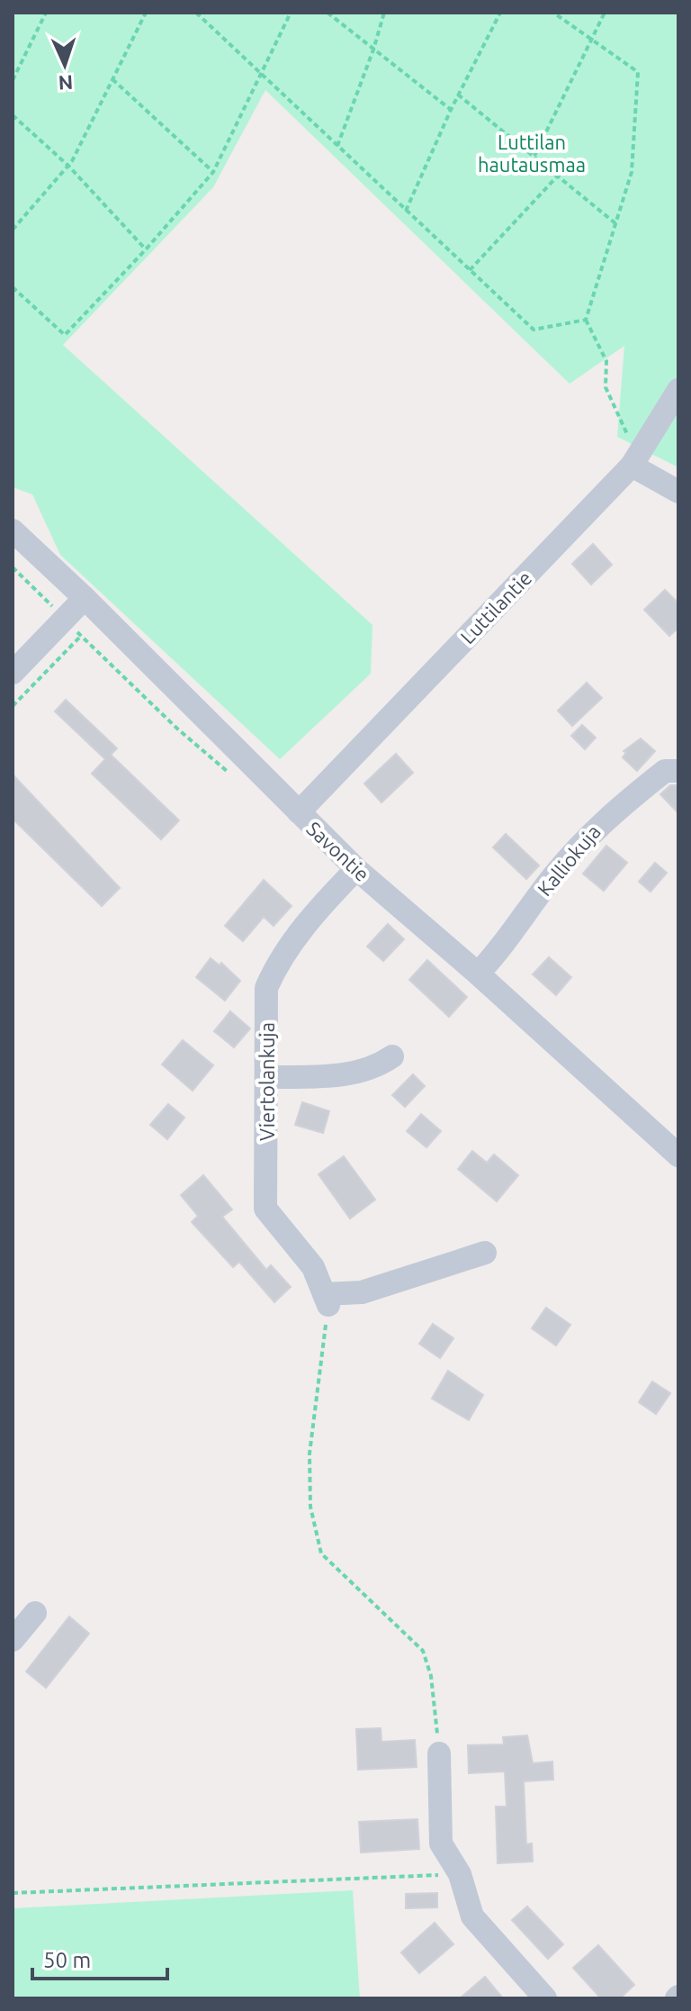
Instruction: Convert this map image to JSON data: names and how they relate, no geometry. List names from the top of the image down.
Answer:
{
  "streets": {
    "street": [
      "Luttilantie",
      "Savontie",
      "Kalliokuja",
      "Viertolankuja"
    ]
  },
  "crossings": [
    ["Luttilantie", "Savontie"],
    ["Savontie", "Kalliokuja"],
    ["Savontie", "Viertolankuja"]
  ],
  "parks": ["Luttilan hautausmaa"],
  "scale_bar": "50 m",
  "north": "bottom"
}
